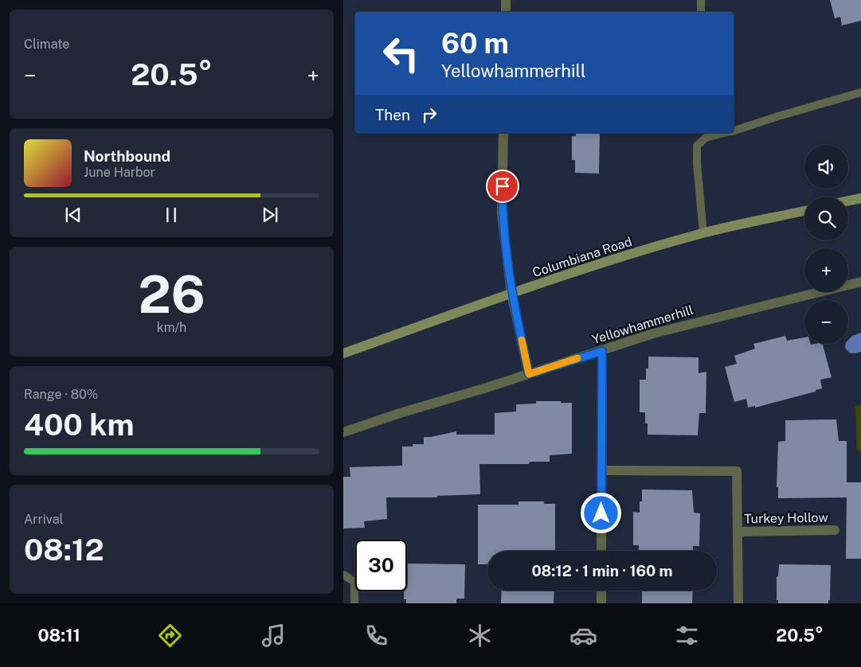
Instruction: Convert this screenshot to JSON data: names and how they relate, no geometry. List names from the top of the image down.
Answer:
{
  "streets": {
    "main road": ["Columbiana Road"],
    "street": ["Yellowhammerhill", "Turkey Hollow"]
  },
  "page": {
    "tile": [
      "Climate",
      ["26", "km/h"],
      ["Range · 80%", "400 km"],
      ["Arrival", "08:12"]
    ],
    "turn": ["60 m", "Yellowhammerhill"],
    "heat": ["−", "20.5°", "+"],
    "then": "Then",
    "song": ["Northbound", "June Harbor"],
    "map_buttons": ["+", "−"],
    "limit": "30",
    "trip": "08:12 · 1 min · 160 m",
    "tabs": ["08:11", "20.5°"]
  }
}
